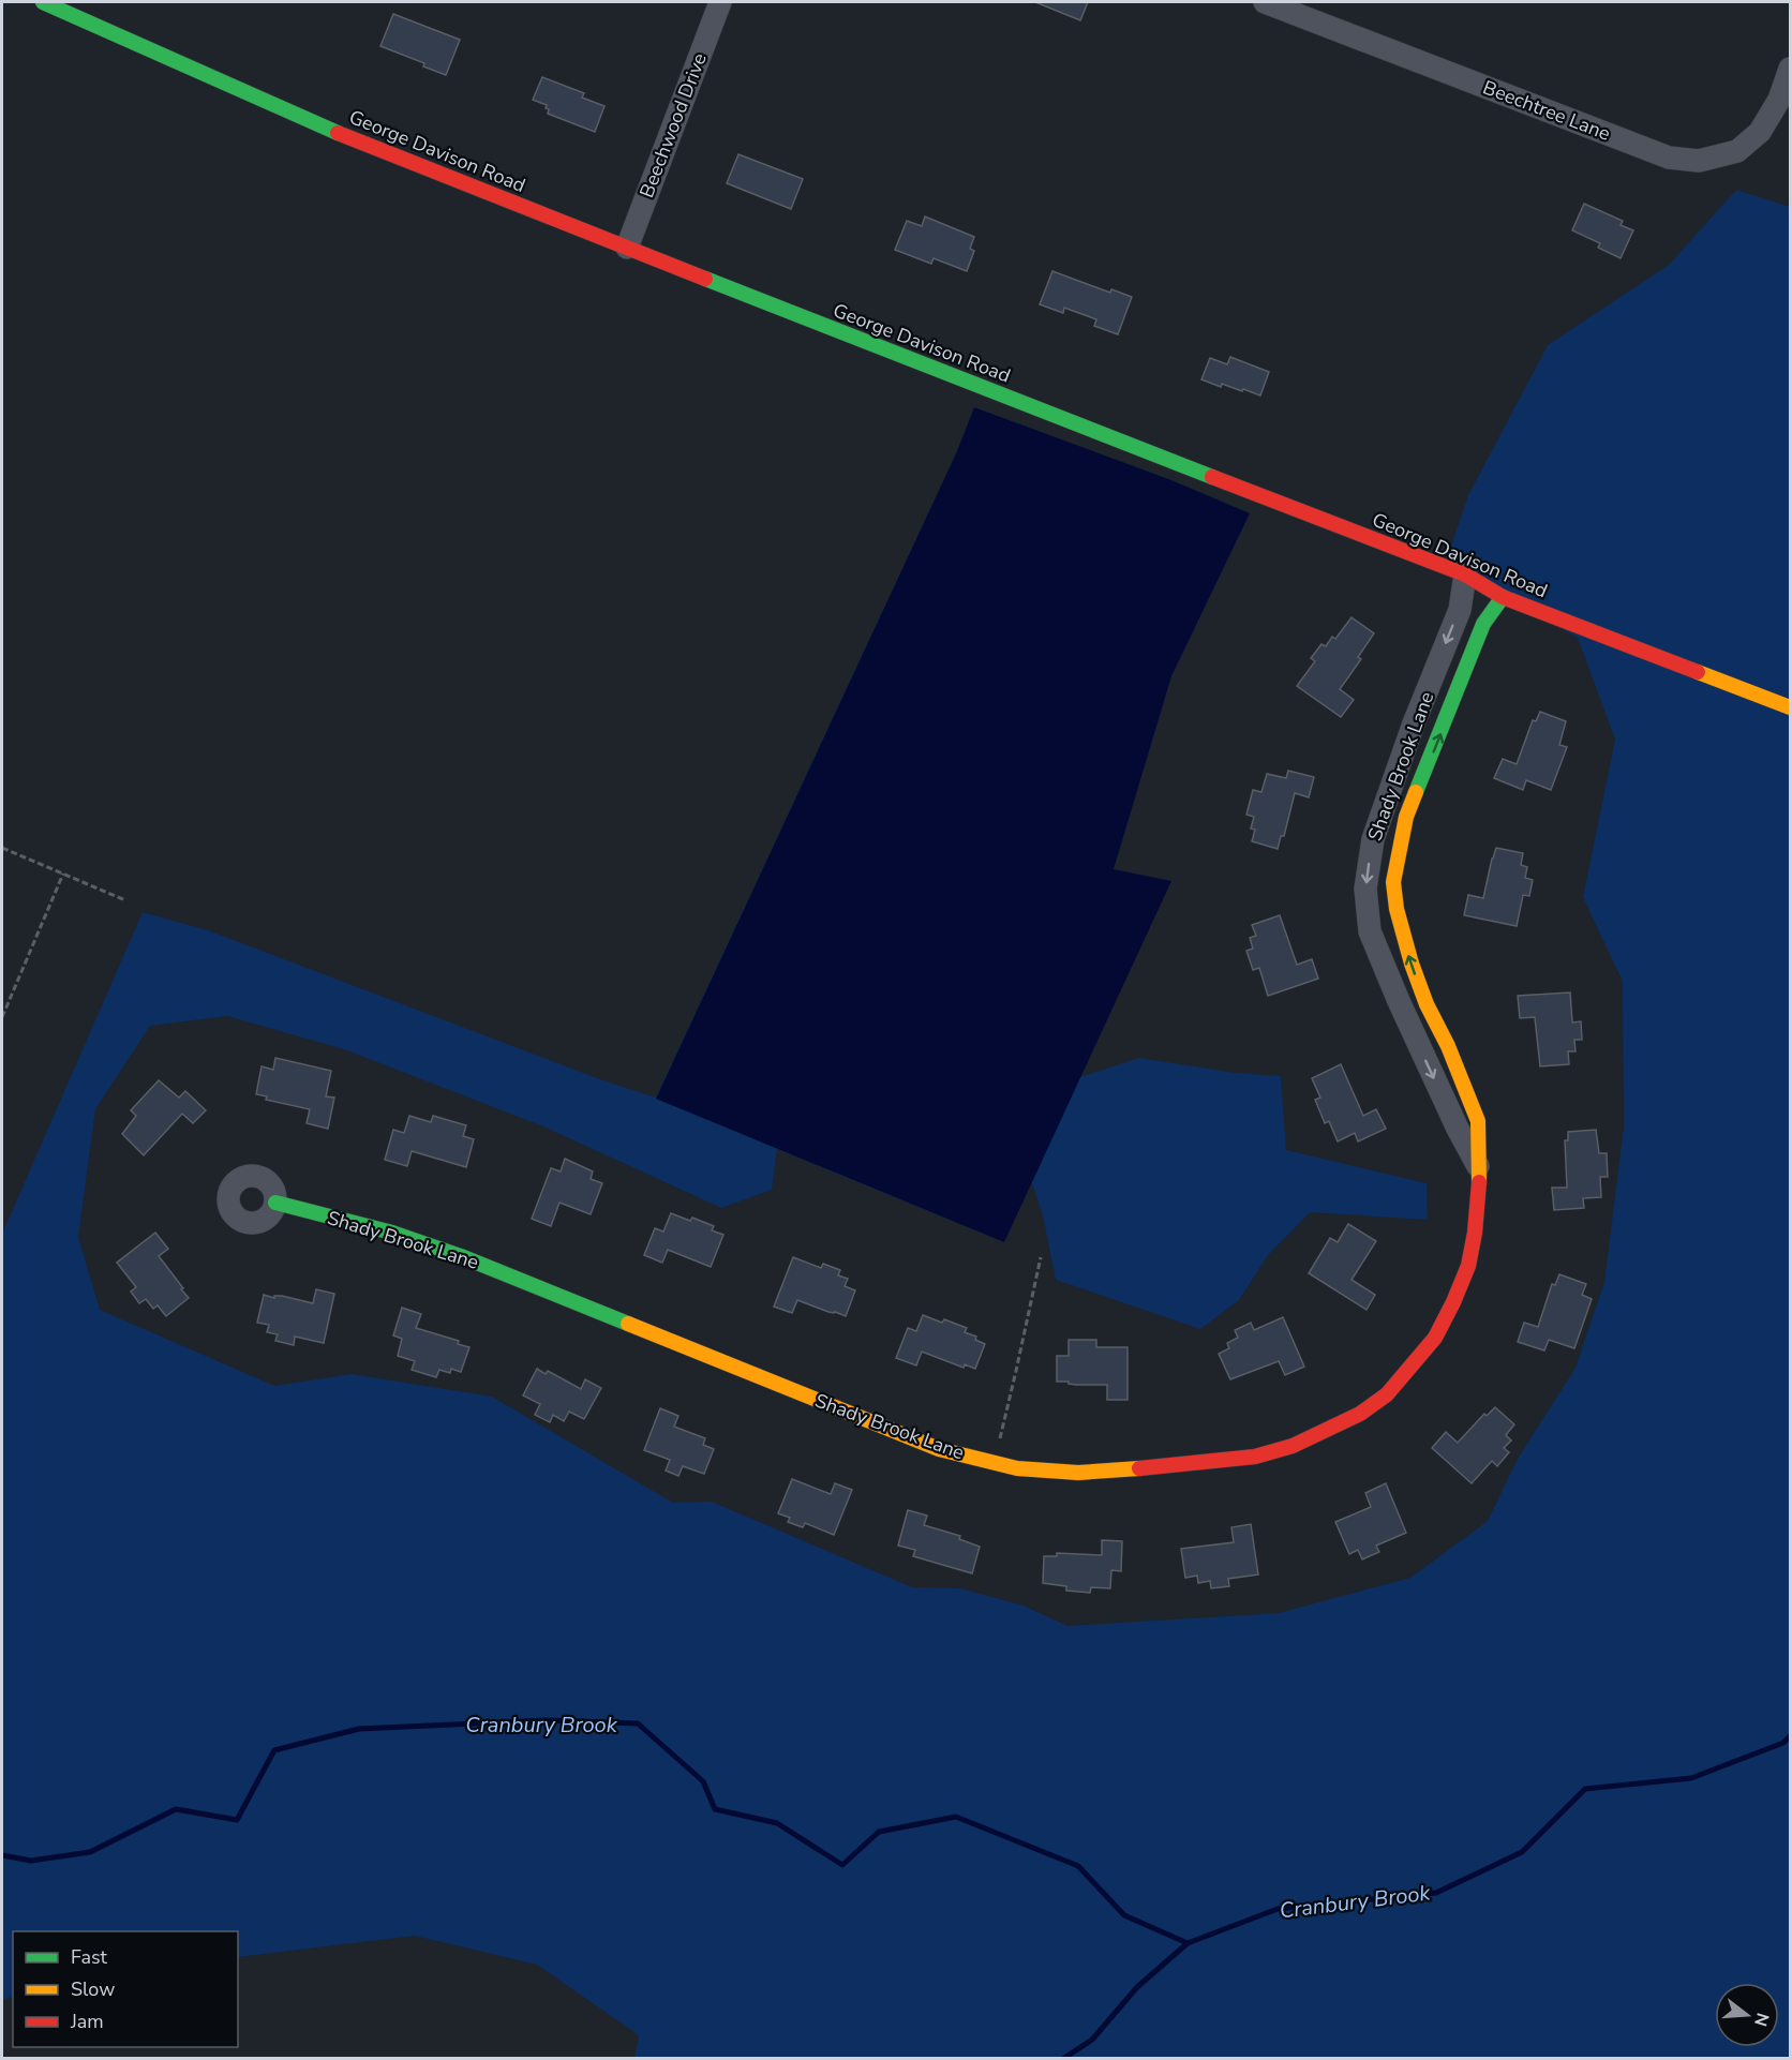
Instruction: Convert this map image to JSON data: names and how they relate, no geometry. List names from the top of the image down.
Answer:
{
  "streets": {
    "street": [
      "Beechtree Lane",
      "Beechwood Drive",
      "George Davison Road",
      "Shady Brook Lane"
    ]
  },
  "crossings": [
    ["Beechwood Drive", "George Davison Road"],
    ["George Davison Road", "Shady Brook Lane"]
  ],
  "water": ["Cranbury Brook"],
  "legend": ["Fast", "Slow", "Jam"],
  "north": "right"
}
